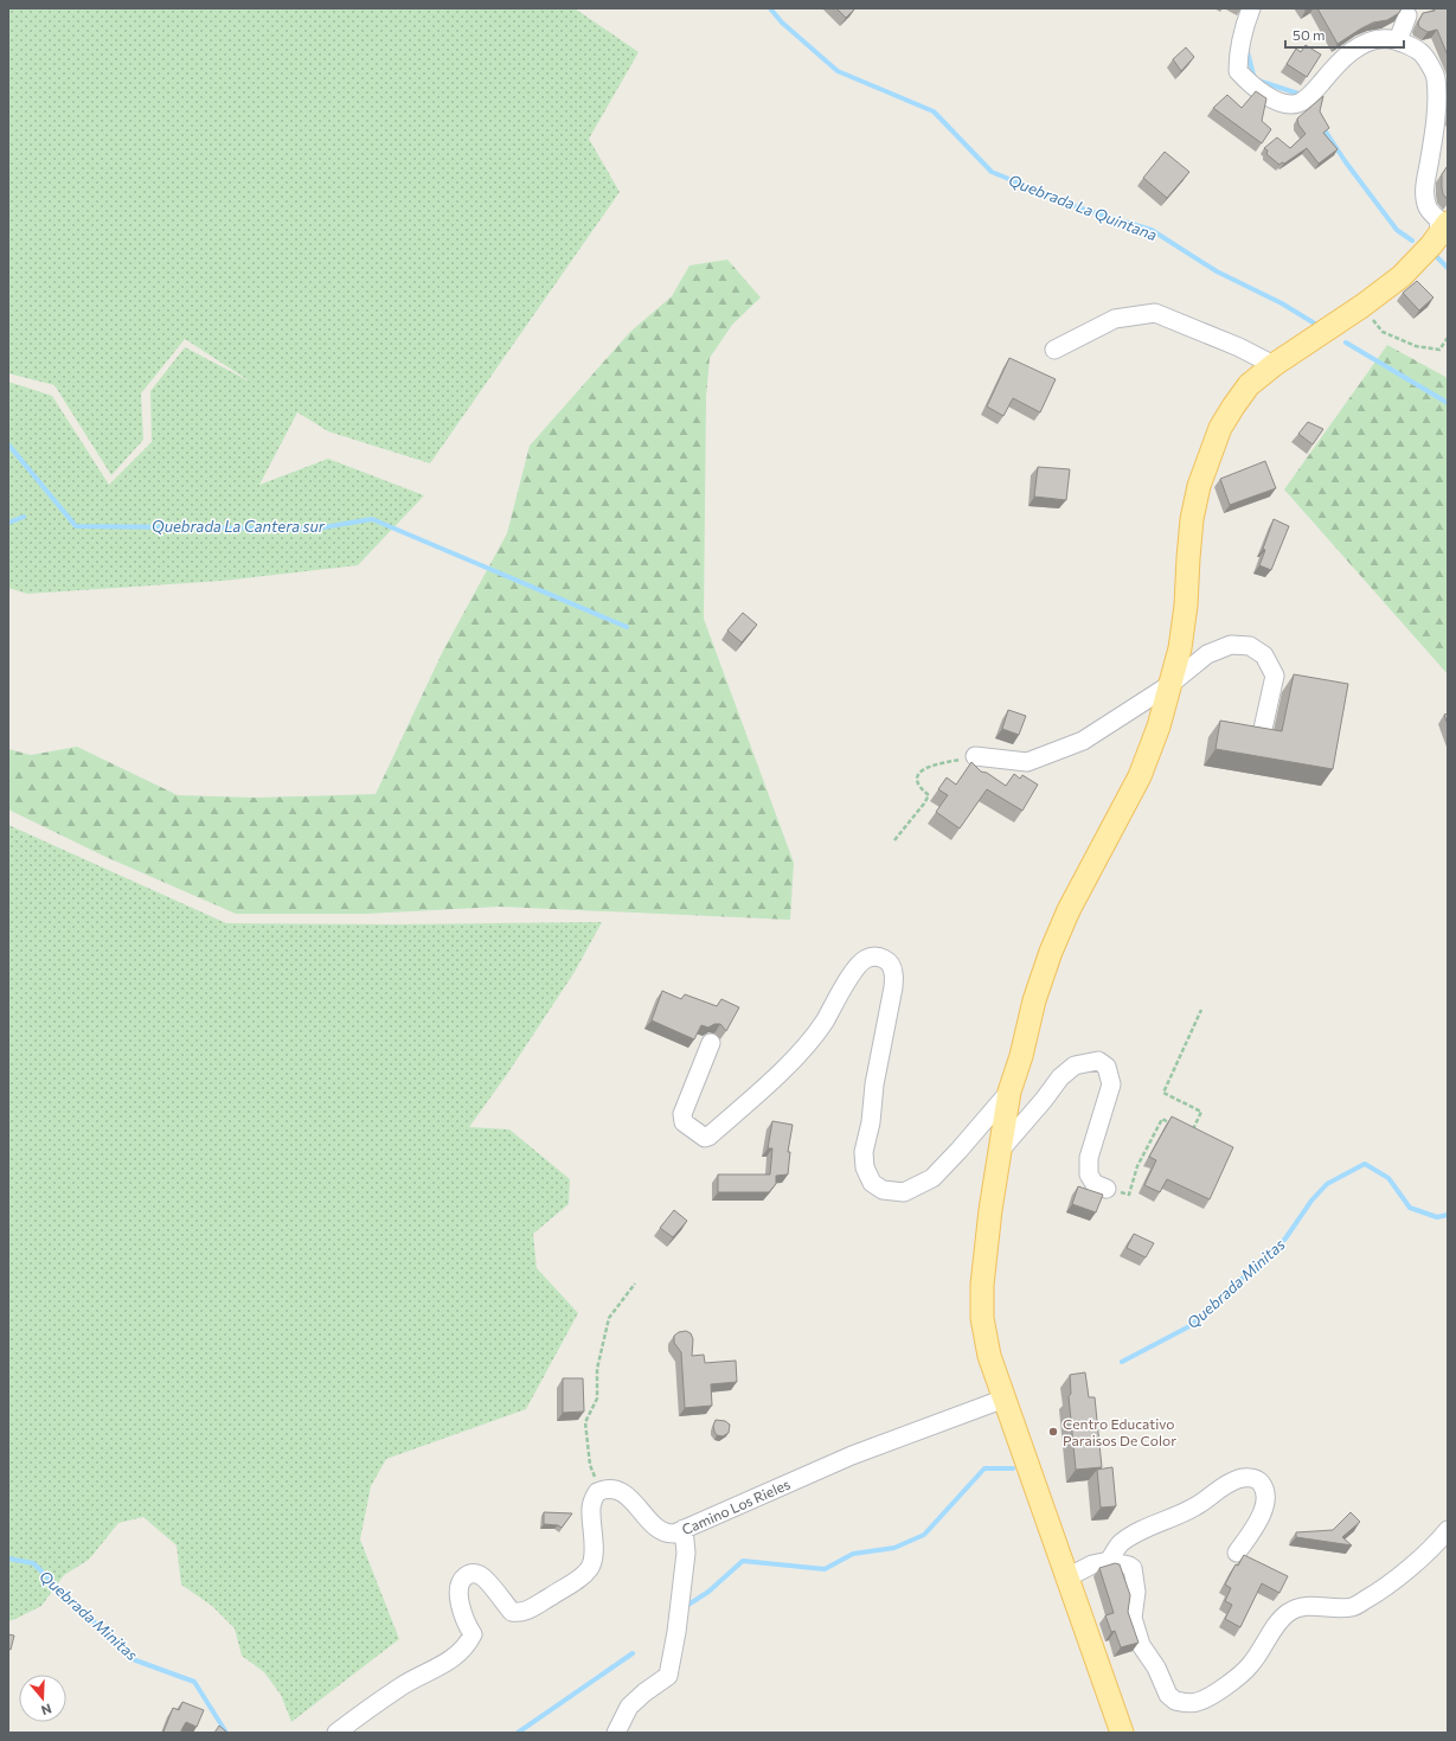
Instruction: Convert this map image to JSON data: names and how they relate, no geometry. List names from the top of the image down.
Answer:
{
  "streets": {
    "street": ["Camino Los Rieles"]
  },
  "water": ["Quebrada La Quintana", "Quebrada La Cantera sur", "Quebrada Minitas"],
  "places": ["Centro Educativo Paraisos De Color"],
  "scale_bar": "50 m",
  "north": "bottom"
}
